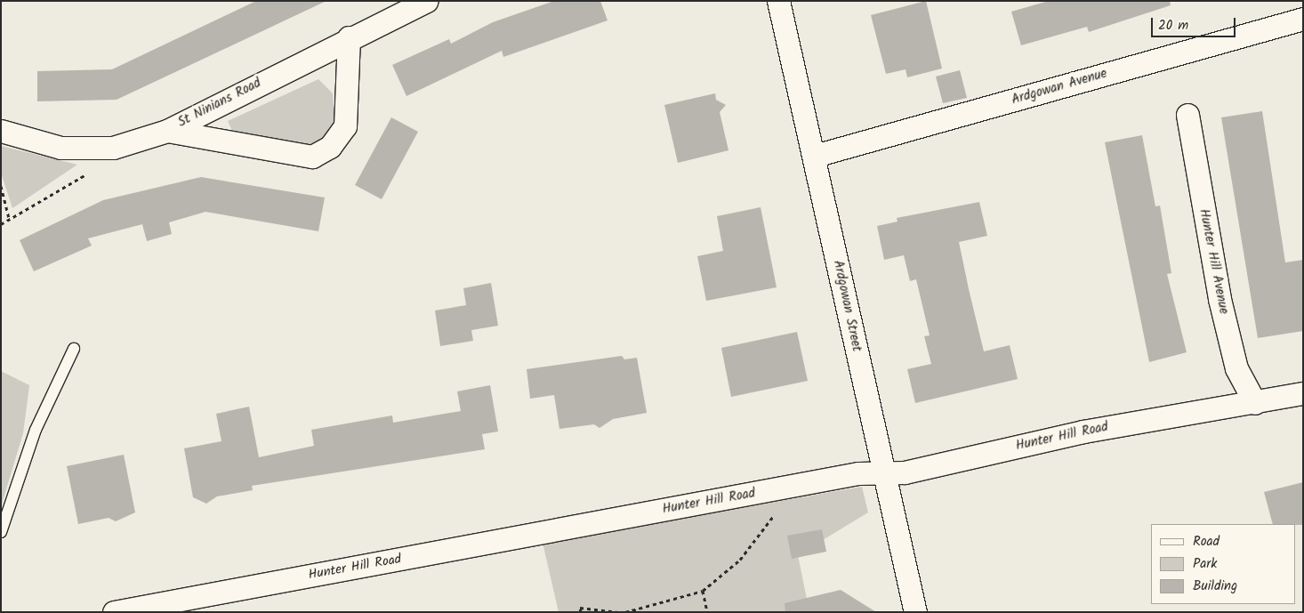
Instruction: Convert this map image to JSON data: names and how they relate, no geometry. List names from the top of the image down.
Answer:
{
  "streets": {
    "street": [
      "Ardgowan Avenue",
      "St Ninians Road",
      "Hunter Hill Avenue",
      "Ardgowan Street",
      "Hunter Hill Road"
    ]
  },
  "crossings": [
    ["Ardgowan Avenue", "Ardgowan Street"],
    ["Hunter Hill Avenue", "Hunter Hill Road"],
    ["Ardgowan Street", "Hunter Hill Road"]
  ],
  "legend": ["Road", "Park", "Building"],
  "scale_bar": "20 m"
}
